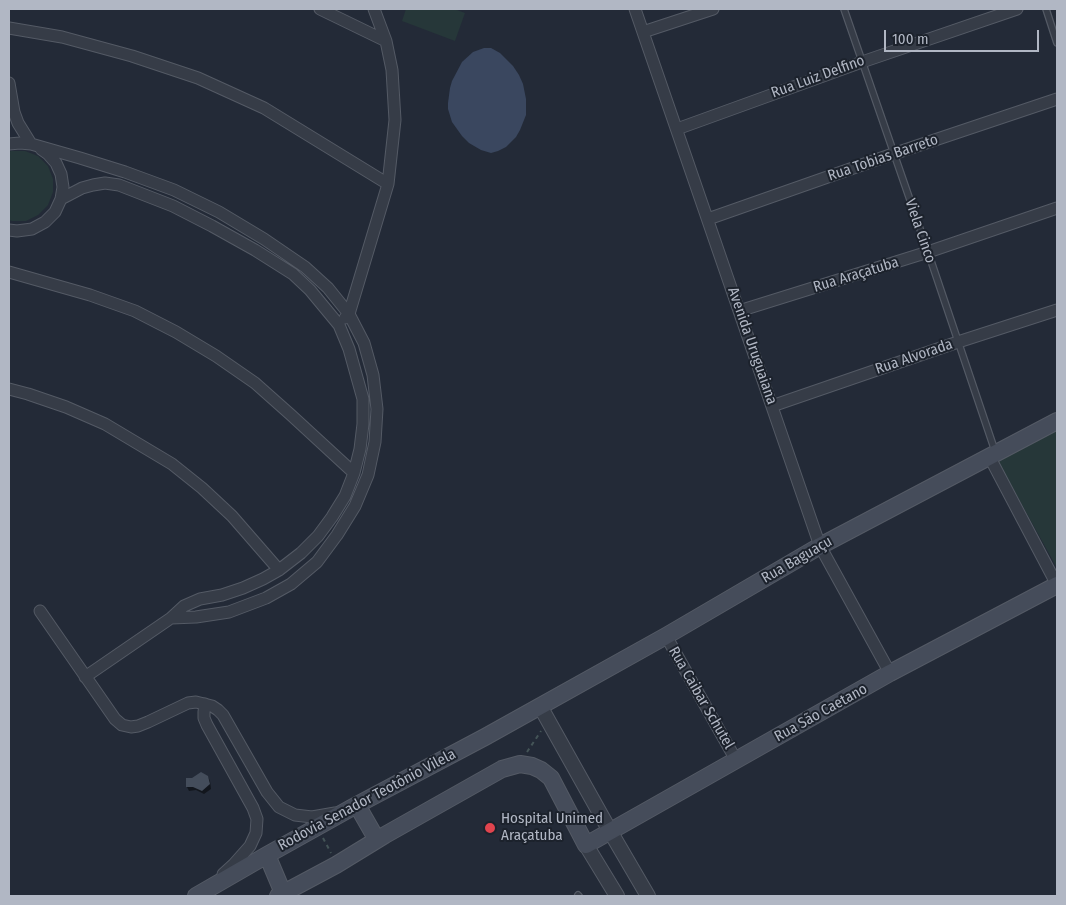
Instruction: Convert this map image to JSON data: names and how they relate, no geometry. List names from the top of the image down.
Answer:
{
  "streets": {
    "main road": ["Rua Baguaçu", "Rua São Caetano", "Rodovia Senador Teotônio Vilela"],
    "street": [
      "Rua Luiz Delfino",
      "Rua Tobias Barreto",
      "Viela Cinco",
      "Rua Araçatuba",
      "Avenida Uruguaiana",
      "Rua Alvorada",
      "Rua Caibar Schutel"
    ]
  },
  "crossings": [
    ["Rua Luiz Delfino", "Viela Cinco"],
    ["Rua Luiz Delfino", "Avenida Uruguaiana"],
    ["Rua Tobias Barreto", "Viela Cinco"],
    ["Rua Tobias Barreto", "Avenida Uruguaiana"],
    ["Viela Cinco", "Rua Araçatuba"],
    ["Viela Cinco", "Rua Alvorada"],
    ["Viela Cinco", "Rua Baguaçu"],
    ["Viela Cinco", "Rua São Caetano"],
    ["Rua Araçatuba", "Avenida Uruguaiana"],
    ["Avenida Uruguaiana", "Rua Alvorada"],
    ["Avenida Uruguaiana", "Rua Baguaçu"],
    ["Avenida Uruguaiana", "Rua São Caetano"],
    ["Rua Baguaçu", "Rua Caibar Schutel"],
    ["Rua Baguaçu", "Rodovia Senador Teotônio Vilela"],
    ["Rua Caibar Schutel", "Rua São Caetano"]
  ],
  "places": ["Hospital Unimed Araçatuba"],
  "scale_bar": "100 m"
}
